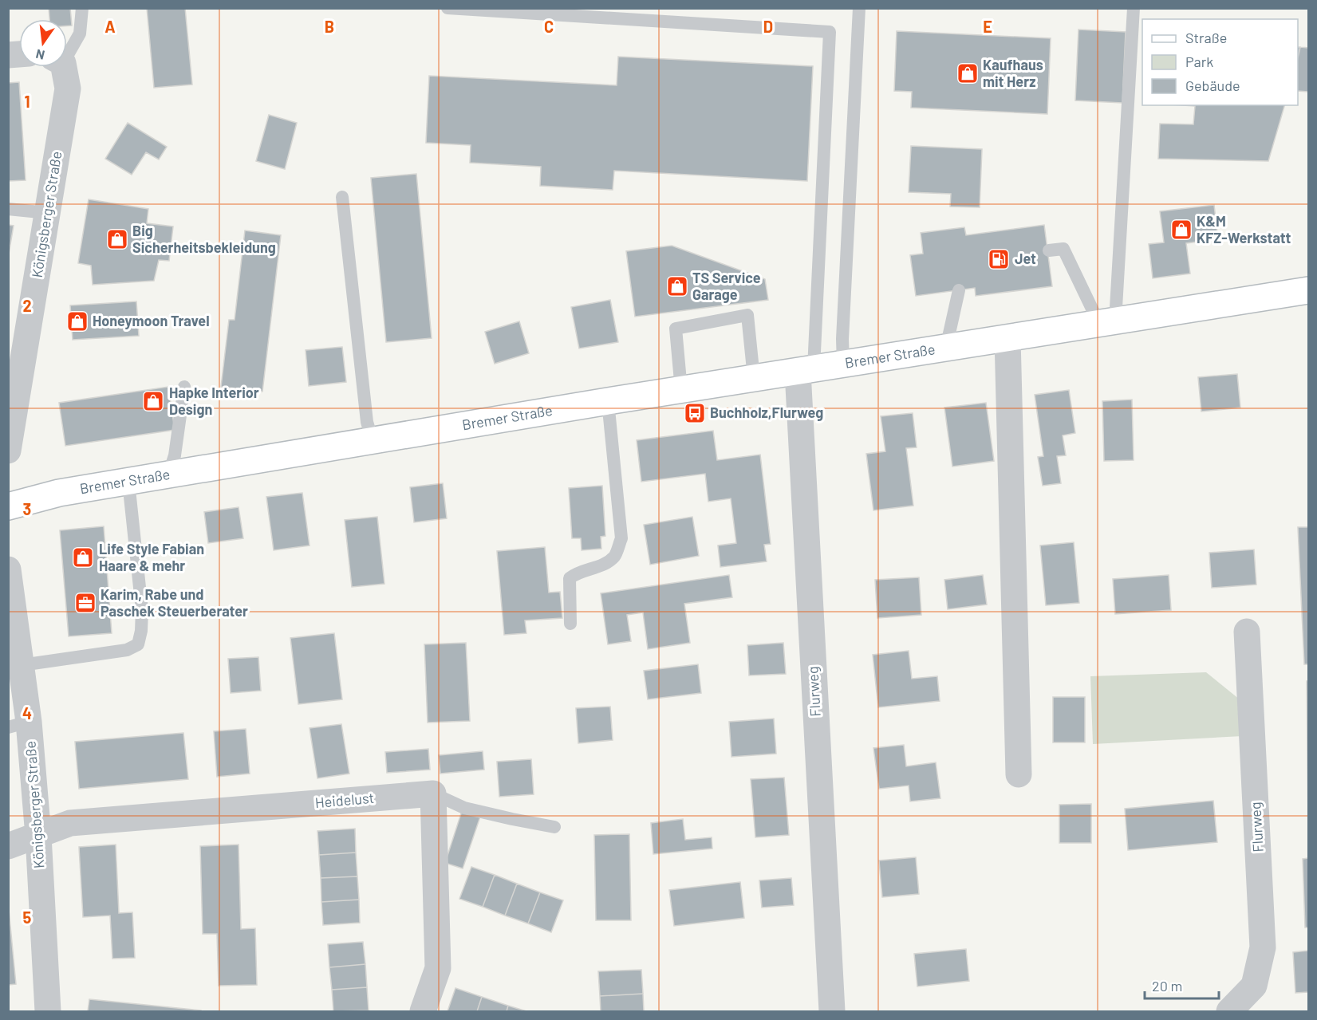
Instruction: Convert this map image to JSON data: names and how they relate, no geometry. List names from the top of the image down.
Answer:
{
  "streets": {
    "street": [
      "Königsberger Straße",
      "Bremer Straße",
      "Flurweg",
      "Heidelust"
    ]
  },
  "crossings": [
    ["Königsberger Straße", "Heidelust"],
    ["Bremer Straße", "Flurweg"]
  ],
  "places": {
    "shop": [
      "Kaufhaus mit Herz",
      "K&M KFZ-Werkstatt",
      "Big Sicherheitsbekleidung",
      "TS Service Garage",
      "Honeymoon Travel",
      "Hapke Interior Design",
      "Life Style Fabian Haare & mehr"
    ],
    "fuel station": ["Jet"],
    "bus stop": ["Buchholz,Flurweg"],
    "office": ["Karim, Rabe und Paschek Steuerberater"]
  },
  "legend": ["Straße", "Park", "Gebäude"],
  "scale_bar": "20 m",
  "north": "bottom",
  "grid": {
    "columns": [
      "A",
      "B",
      "C",
      "D",
      "E"
    ],
    "rows": [
      "1",
      "2",
      "3",
      "4",
      "5"
    ]
  }
}
